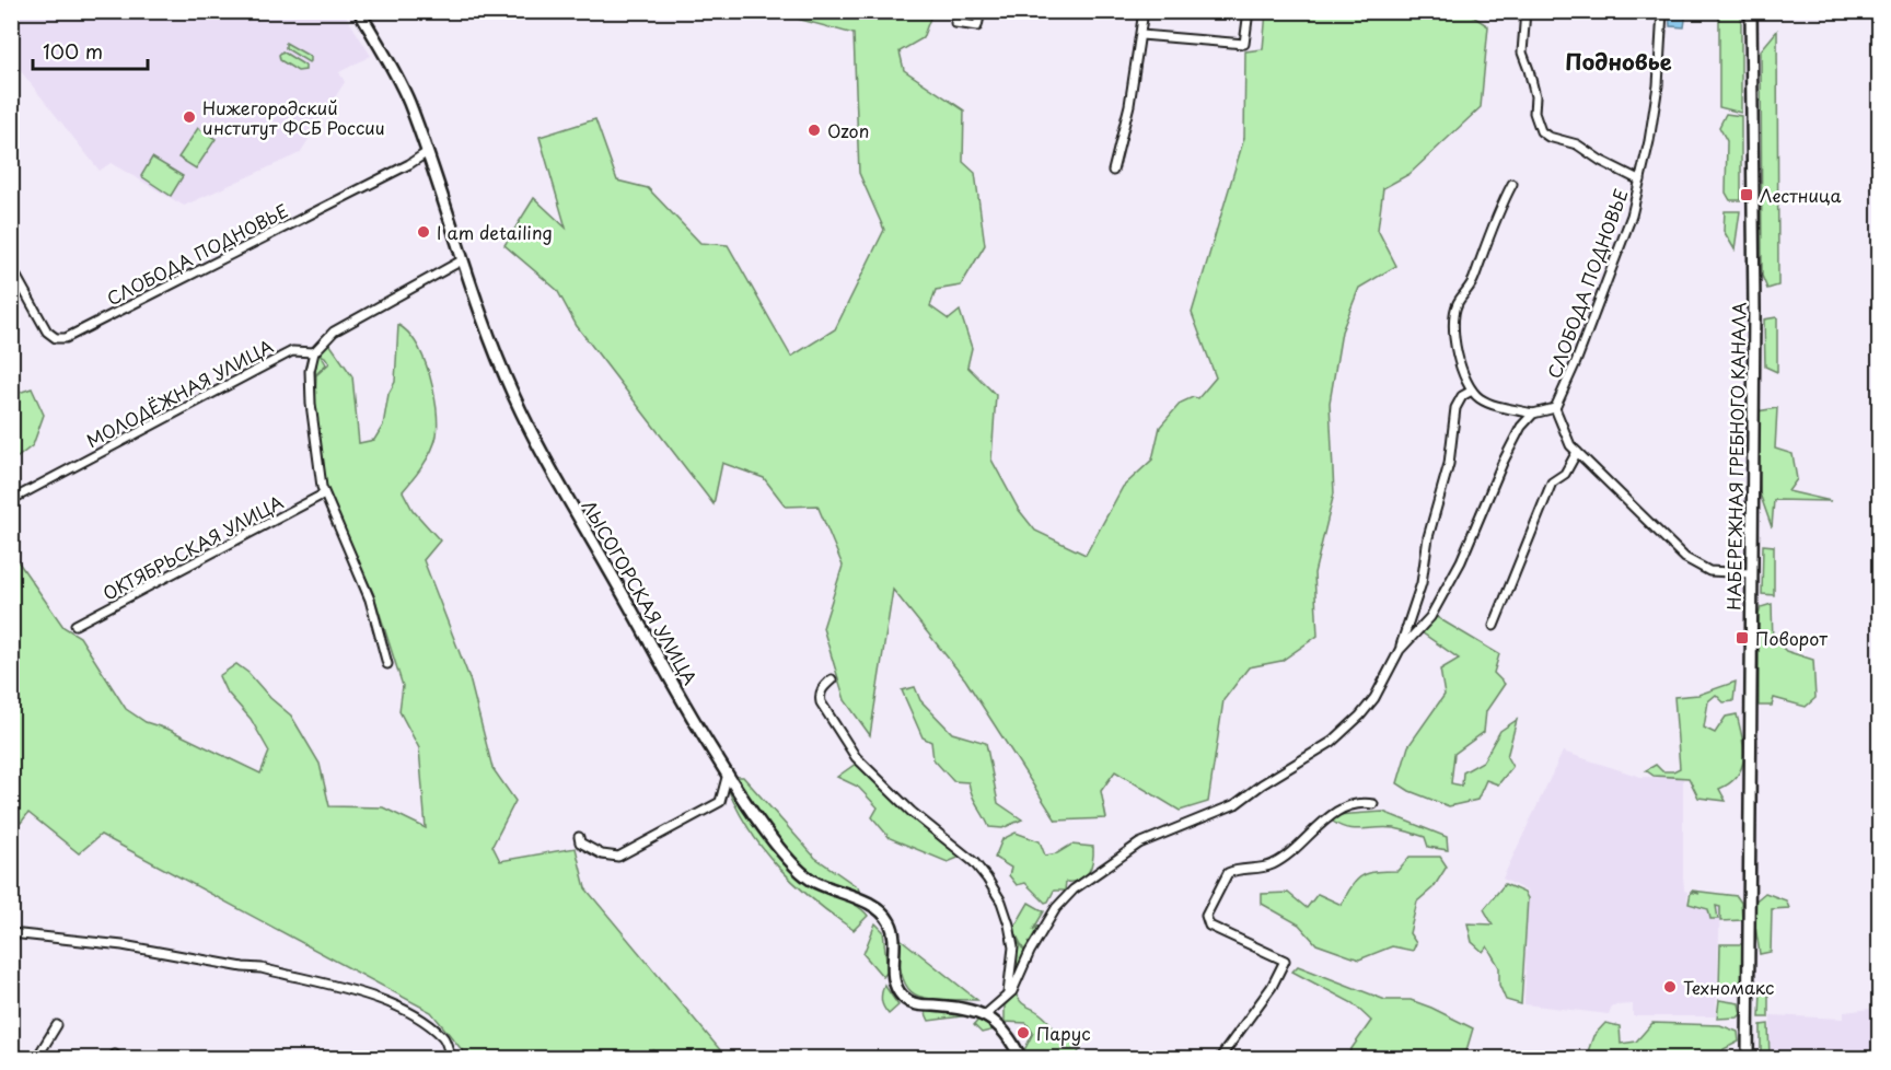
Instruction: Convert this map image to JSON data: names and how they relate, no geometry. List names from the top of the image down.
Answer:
{
  "streets": {
    "street": [
      "СЛОБОДА ПОДНОВЬЕ",
      "МОЛОДЁЖНАЯ УЛИЦА",
      "НАБЕРЕЖНАЯ ГРЕБНОГО КАНАЛА",
      "ОКТЯБРЬСКАЯ УЛИЦА",
      "ЛЫСОГОРСКАЯ УЛИЦА"
    ]
  },
  "crossings": [
    ["СЛОБОДА ПОДНОВЬЕ", "ЛЫСОГОРСКАЯ УЛИЦА"]
  ],
  "districts": ["Подновье"],
  "places": {
    "other": [
      "Нижегородский институт ФСБ России",
      "Ozon",
      "I am detailing",
      "Техномакс",
      "Парус"
    ],
    "transit": ["Лестница", "Поворот"]
  },
  "scale_bar": "100 m"
}
